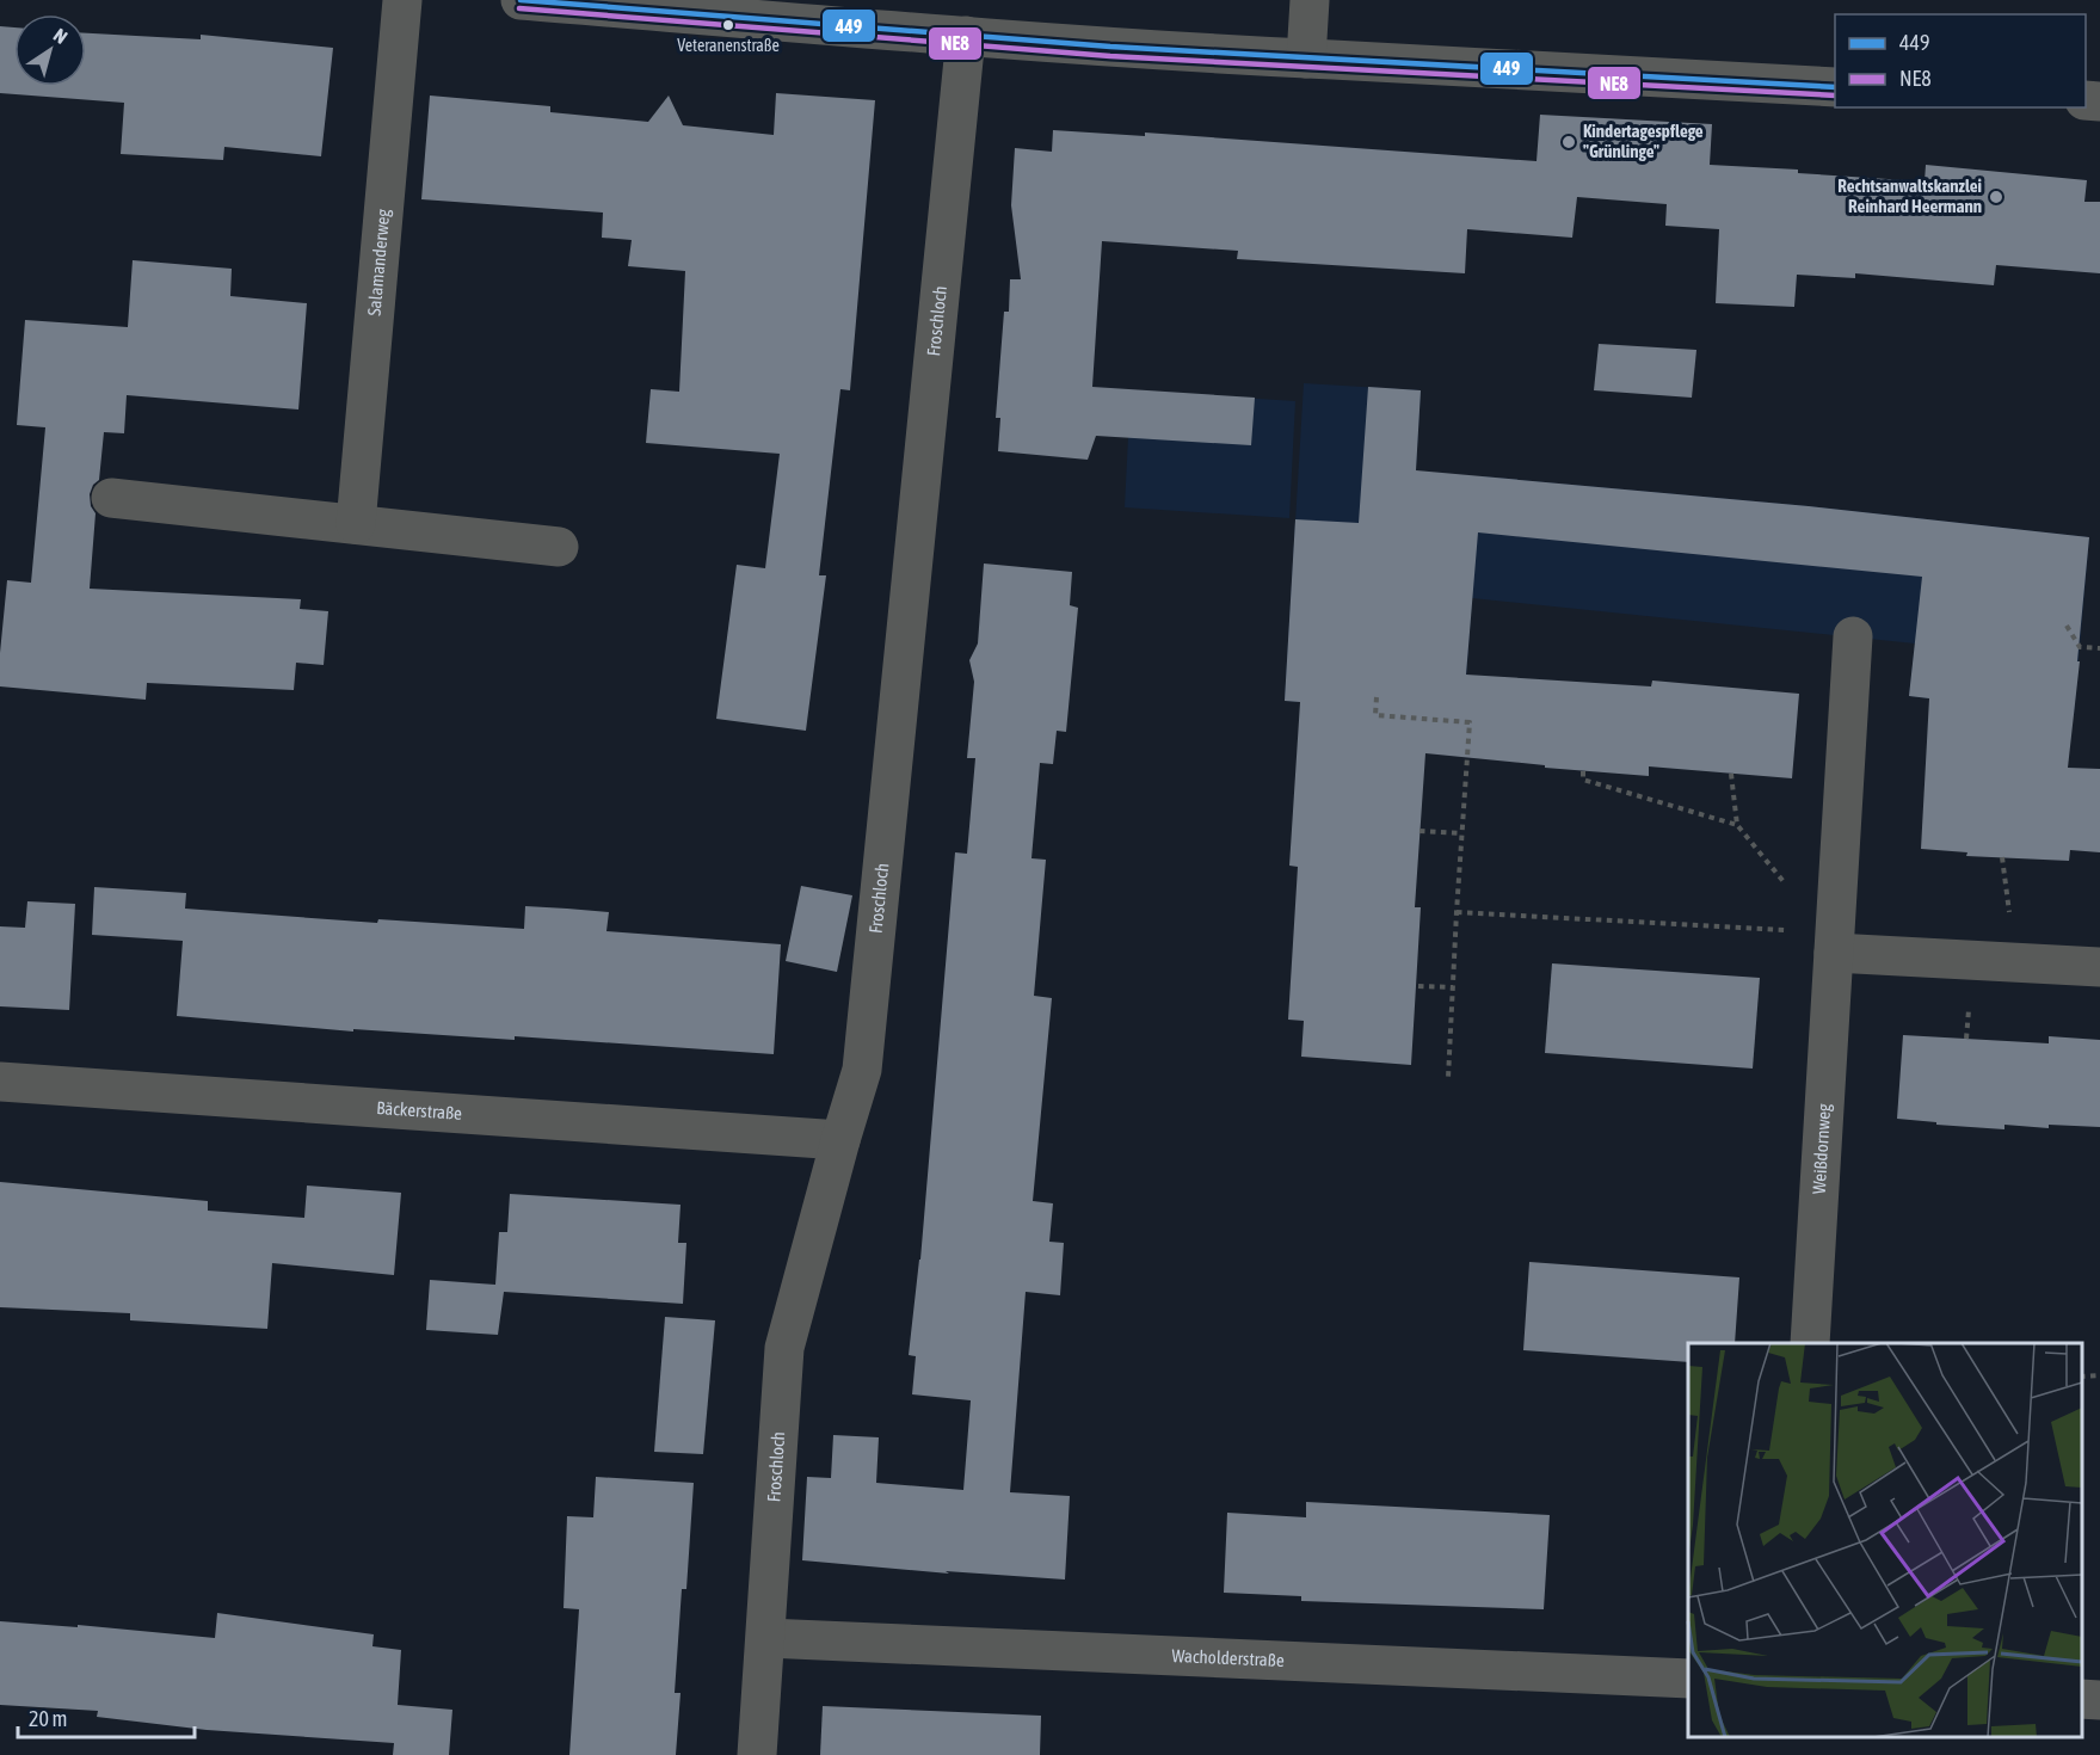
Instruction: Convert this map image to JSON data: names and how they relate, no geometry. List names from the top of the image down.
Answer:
{
  "streets": {
    "street": [
      "Salamanderweg",
      "Froschloch",
      "Bäckerstraße",
      "Weißdornweg",
      "Wacholderstraße"
    ]
  },
  "crossings": [
    ["Froschloch", "Bäckerstraße"],
    ["Froschloch", "Wacholderstraße"]
  ],
  "places": ["Veteranenstraße", "Kindertagespflege \"Grünlinge\"", "Rechtsanwaltskanzlei Reinhard Heermann"],
  "lines": ["transit line 449", "transit line NE8"],
  "legend": ["449", "NE8"],
  "scale_bar": "20 m",
  "north": "top right"
}
